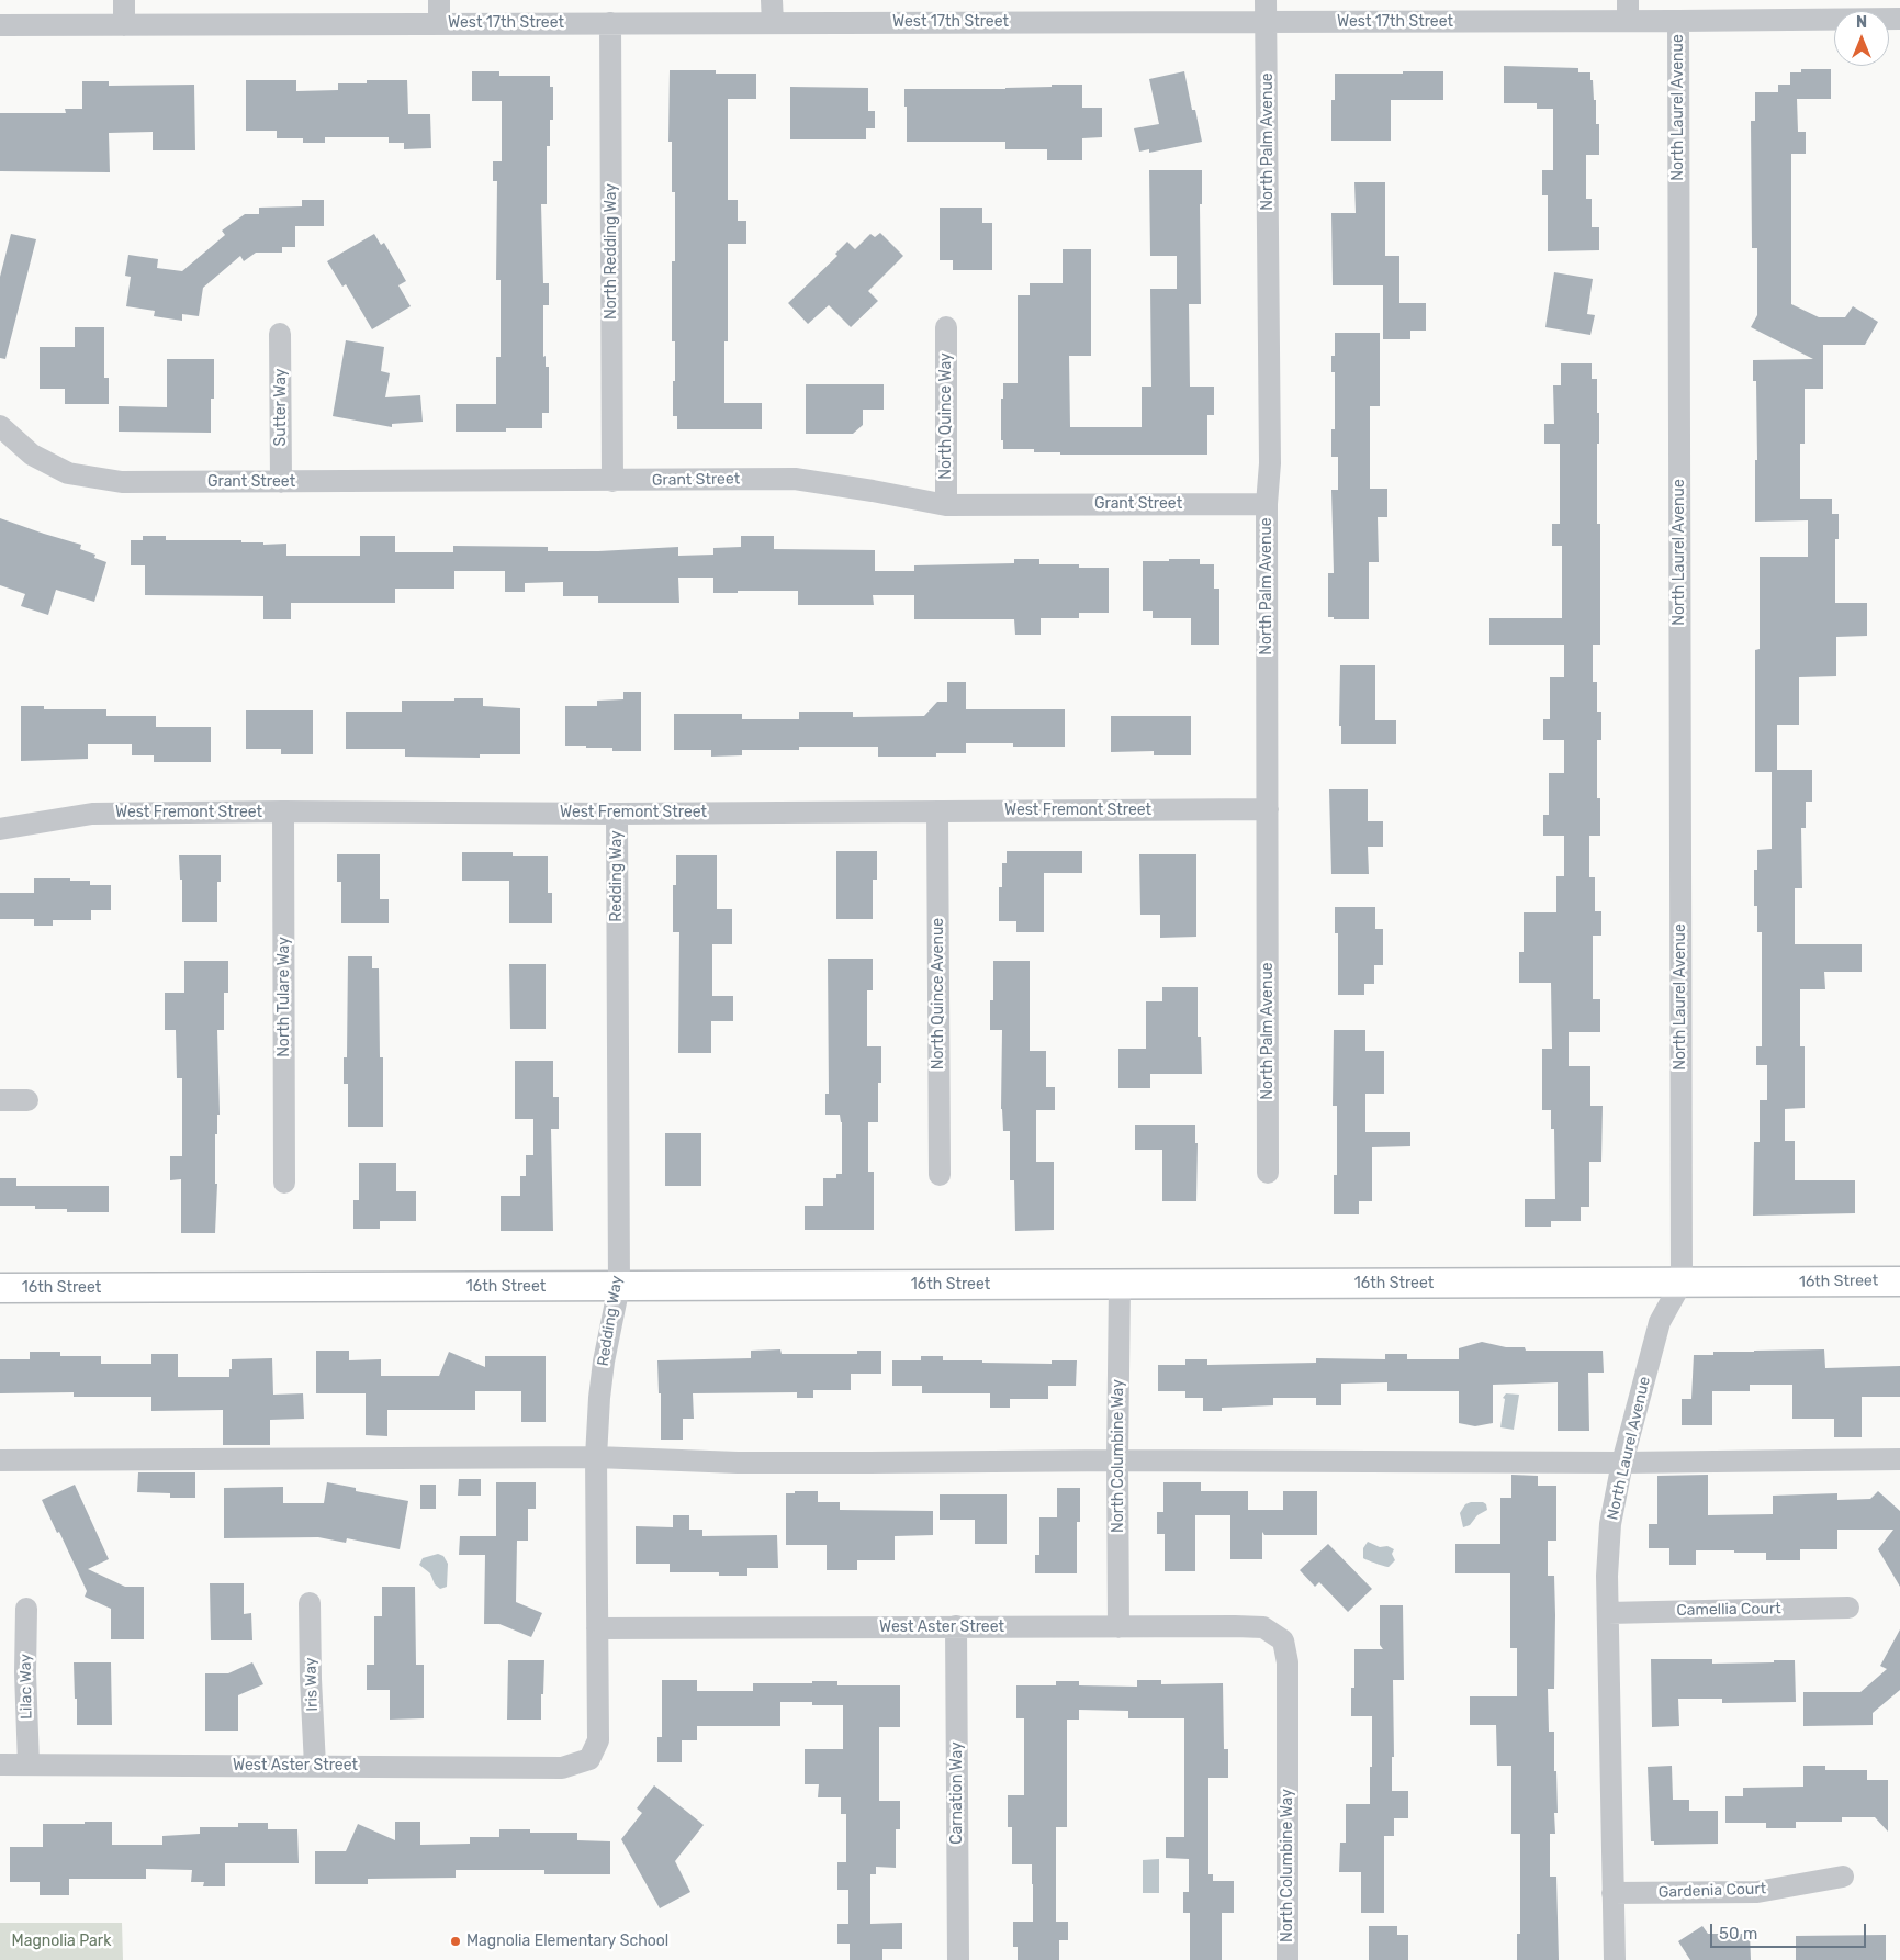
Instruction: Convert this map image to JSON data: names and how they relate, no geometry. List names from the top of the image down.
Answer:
{
  "streets": {
    "main road": ["16th Street"],
    "street": [
      "West 17th Street",
      "North Laurel Avenue",
      "North Palm Avenue",
      "North Redding Way",
      "Sutter Way",
      "North Quince Way",
      "Grant Street",
      "West Fremont Street",
      "Redding Way",
      "North Quince Avenue",
      "North Tulare Way",
      "North Columbine Way",
      "Camellia Court",
      "West Aster Street",
      "Iris Way",
      "Lilac Way",
      "Carnation Way",
      "Gardenia Court"
    ]
  },
  "crossings": [
    ["West 17th Street", "North Laurel Avenue"],
    ["West 17th Street", "North Palm Avenue"],
    ["West 17th Street", "North Redding Way"],
    ["North Laurel Avenue", "16th Street"],
    ["North Laurel Avenue", "Camellia Court"],
    ["North Laurel Avenue", "Gardenia Court"],
    ["North Palm Avenue", "Grant Street"],
    ["North Palm Avenue", "West Fremont Street"],
    ["North Redding Way", "Grant Street"],
    ["Sutter Way", "Grant Street"],
    ["North Quince Way", "Grant Street"],
    ["West Fremont Street", "Redding Way"],
    ["West Fremont Street", "North Quince Avenue"],
    ["West Fremont Street", "North Tulare Way"],
    ["Redding Way", "16th Street"],
    ["Redding Way", "West Aster Street"],
    ["16th Street", "North Columbine Way"],
    ["North Columbine Way", "West Aster Street"],
    ["West Aster Street", "Iris Way"],
    ["West Aster Street", "Lilac Way"],
    ["West Aster Street", "Carnation Way"]
  ],
  "parks": ["Magnolia Park"],
  "places": ["Magnolia Elementary School"],
  "scale_bar": "50 m",
  "north": "top"
}
